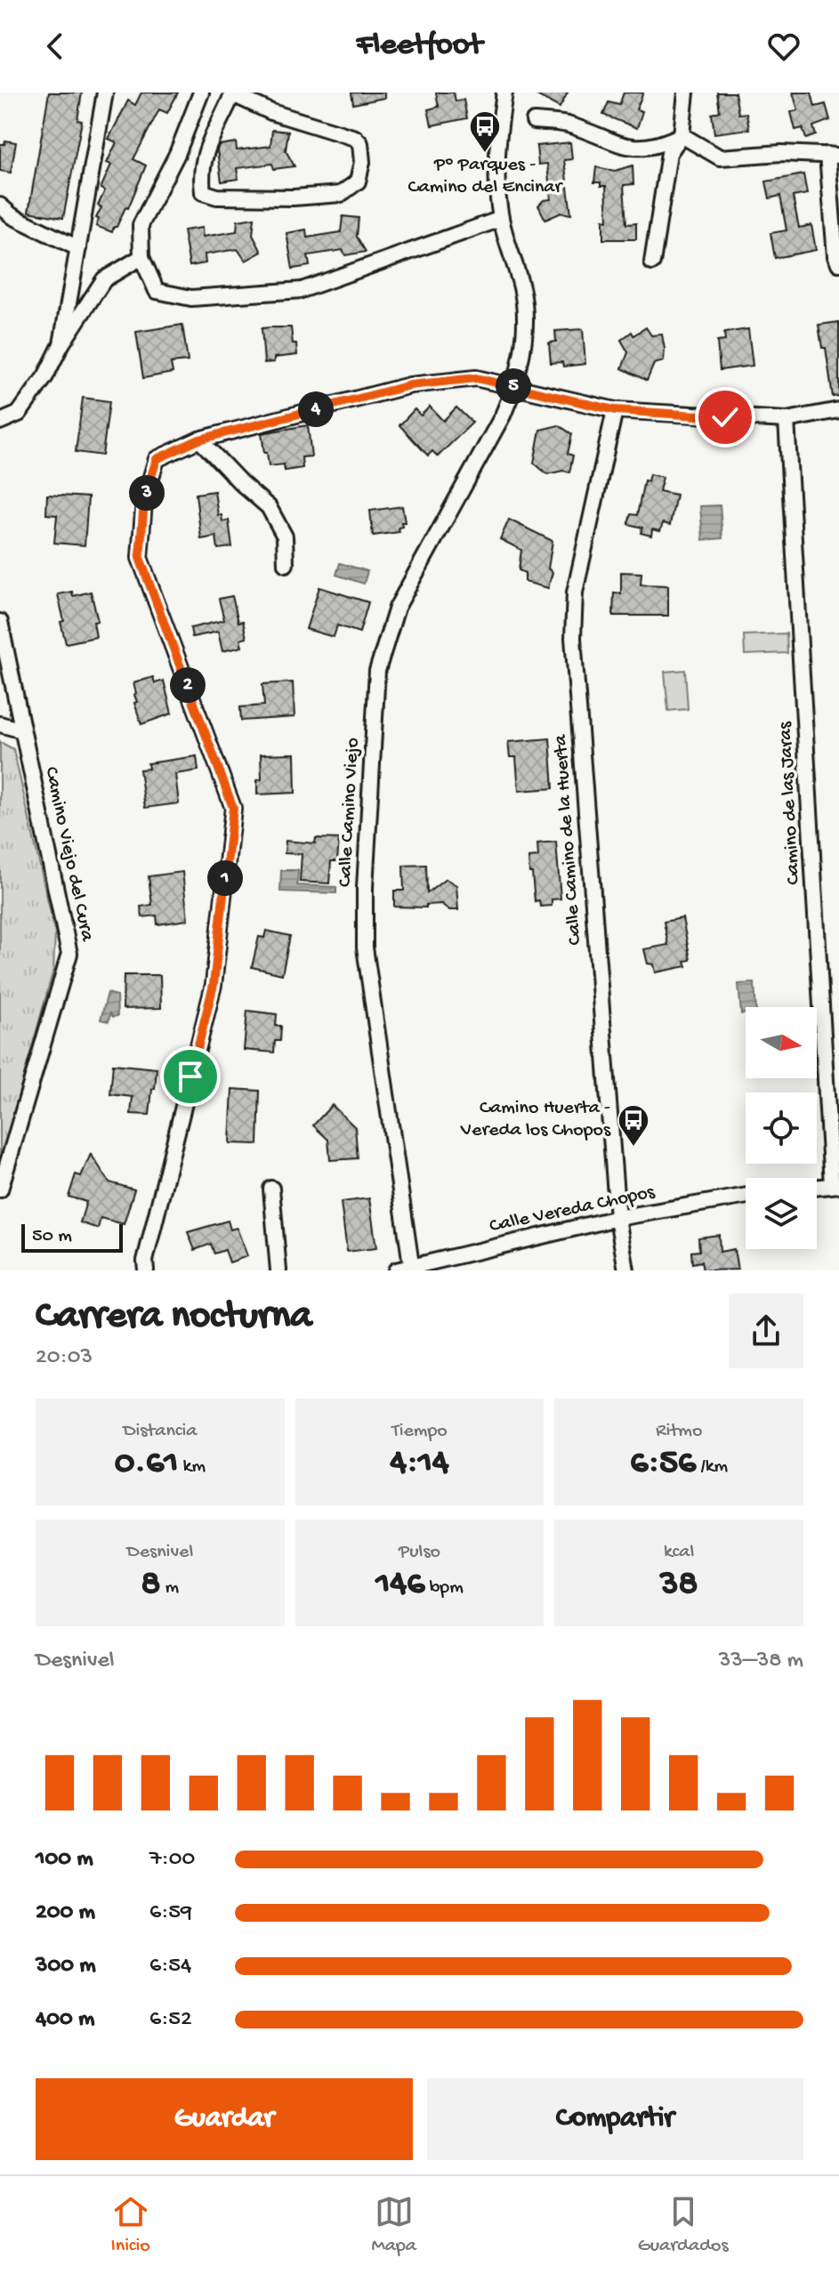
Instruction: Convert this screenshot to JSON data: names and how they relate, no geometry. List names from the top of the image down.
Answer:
{
  "streets": {
    "street": [
      "Camino de las Jaras",
      "Calle Camino Viejo",
      "Calle Camino de la Huerta",
      "Camino Viejo del Cura",
      "Calle Vereda Chopos"
    ]
  },
  "crossings": [
    ["Calle Camino Viejo", "Calle Vereda Chopos"],
    ["Calle Camino de la Huerta", "Calle Vereda Chopos"]
  ],
  "places": {
    "bus stop": ["Pº Parques - Camino del Encinar", "Camino Huerta - Vereda los Chopos"]
  },
  "scale_bar": "50 m",
  "north": "right",
  "page": {
    "header": "Fleetfoot",
    "pins": [
      "5",
      "4",
      "3",
      "2",
      "1"
    ],
    "scale": "50 m",
    "heading": ["Carrera nocturna", "20:03"],
    "stats": [
      ["Distancia", "0.61 km"],
      ["Tiempo", "4:14"],
      ["Ritmo", "6:56 /km"],
      ["Desnivel", "8 m"],
      ["Pulso", "146 bpm"],
      ["kcal", "38"]
    ],
    "chart": ["Desnivel", "33–38 m"],
    "list": [
      {
        "name": "100 m",
        "note": "7:00"
      },
      {
        "name": "200 m",
        "note": "6:59"
      },
      {
        "name": "300 m",
        "note": "6:54"
      },
      {
        "name": "400 m",
        "note": "6:52"
      }
    ],
    "buttons": ["Guardar", "Compartir"],
    "tabs": ["Inicio", "Mapa", "Guardados"]
  }
}
